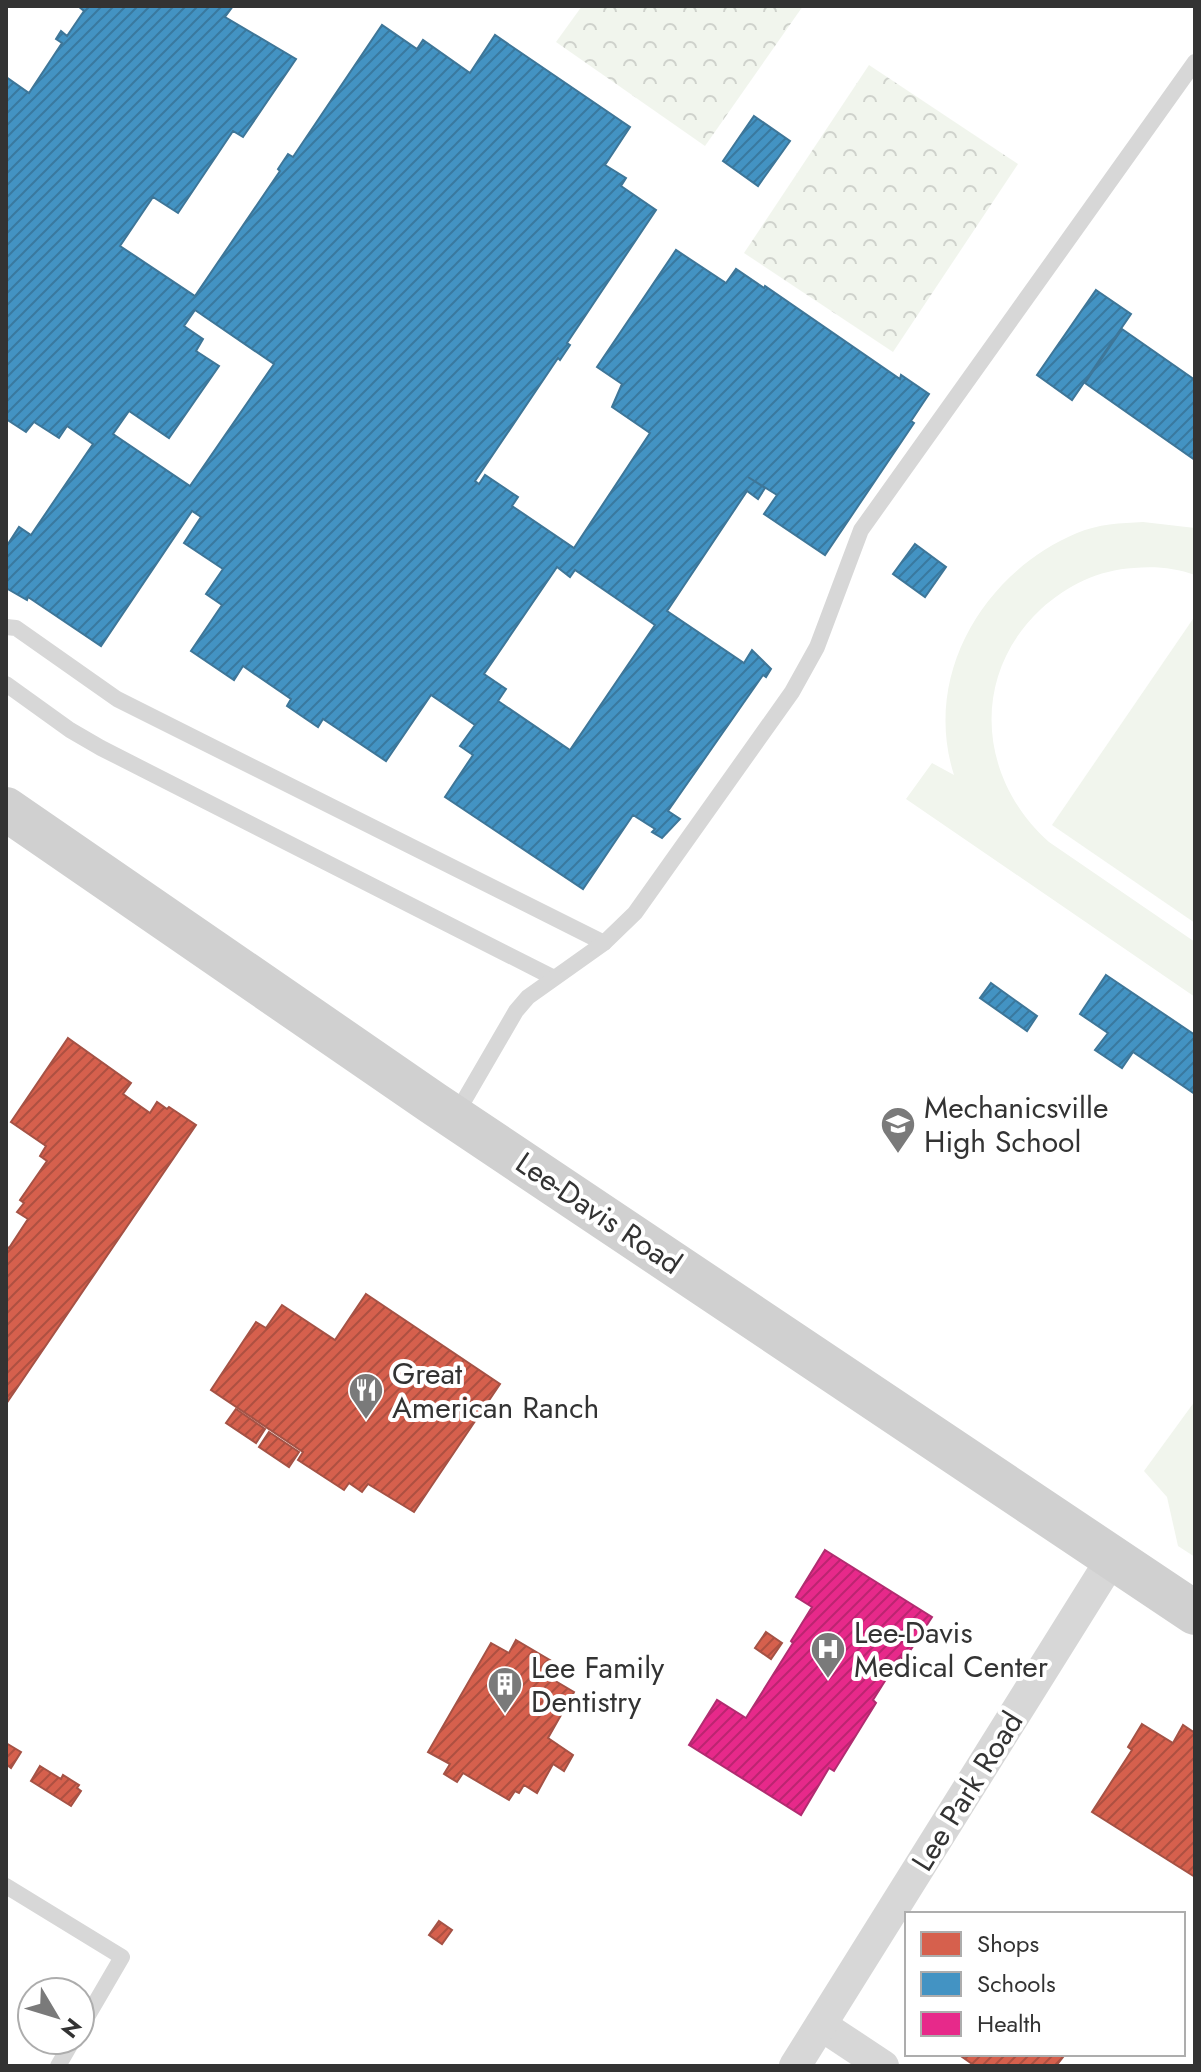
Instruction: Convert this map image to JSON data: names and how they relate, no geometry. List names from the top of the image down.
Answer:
{
  "streets": {
    "main road": ["Lee-Davis Road"],
    "street": ["Lee Park Road"]
  },
  "crossings": [
    ["Lee-Davis Road", "Lee Park Road"]
  ],
  "places": {
    "school or university": ["Mechanicsville High School"],
    "restaurant": ["Great American Ranch"],
    "hospital": ["Lee-Davis Medical Center"],
    "building": ["Lee Family Dentistry"]
  },
  "legend": ["Shops", "Schools", "Health"],
  "north": "bottom right"
}
